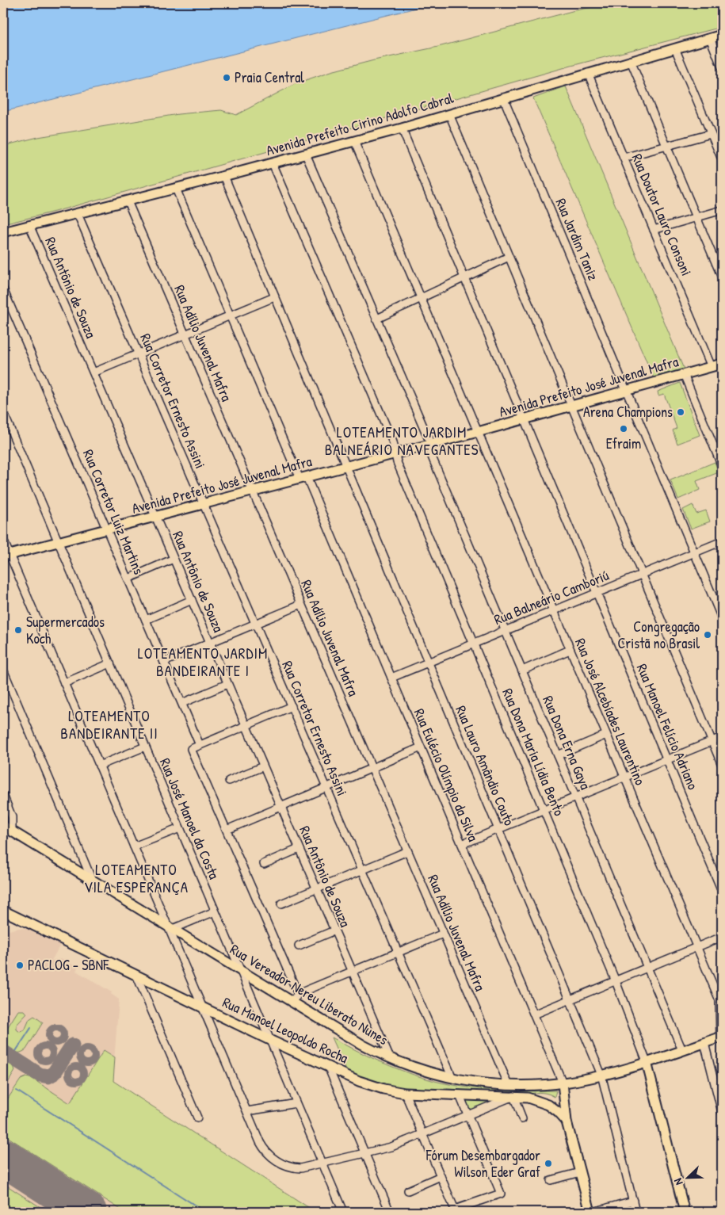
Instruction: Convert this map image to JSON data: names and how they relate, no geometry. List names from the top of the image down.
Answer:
{
  "streets": {
    "main road": [
      "Avenida Prefeito Cirino Adolfo Cabral",
      "Avenida Prefeito José Juvenal Mafra",
      "Rua Vereador Nereu Liberato Nunes",
      "Rua Manoel Leopoldo Rocha"
    ],
    "street": [
      "Rua Doutor Lauro Consoni",
      "Rua Jardim Taniz",
      "Rua Antônio de Souza",
      "Rua Adílio Juvenal Mafra",
      "Rua Corretor Ernesto Assini",
      "Rua Corretor Luiz Martins",
      "Rua Balneário Camboriú",
      "Rua José Alcebíades Laurentino",
      "Rua Manoel Felício Adriano",
      "Rua Dona Erna Gaya",
      "Rua Dona Maria Lídia Bento",
      "Rua Lauro Amândio Couto",
      "Rua Eulécio Olímpio da Silva",
      "Rua José Manoel da Costa"
    ]
  },
  "crossings": [
    ["Avenida Prefeito Cirino Adolfo Cabral", "Rua Doutor Lauro Consoni"],
    ["Avenida Prefeito Cirino Adolfo Cabral", "Rua Jardim Taniz"],
    ["Avenida Prefeito Cirino Adolfo Cabral", "Rua Antônio de Souza"],
    ["Avenida Prefeito Cirino Adolfo Cabral", "Rua Adílio Juvenal Mafra"],
    ["Avenida Prefeito Cirino Adolfo Cabral", "Rua Corretor Ernesto Assini"],
    ["Avenida Prefeito Cirino Adolfo Cabral", "Rua José Alcebíades Laurentino"],
    ["Avenida Prefeito Cirino Adolfo Cabral", "Rua Manoel Felício Adriano"],
    ["Avenida Prefeito Cirino Adolfo Cabral", "Rua Dona Erna Gaya"],
    ["Avenida Prefeito Cirino Adolfo Cabral", "Rua Dona Maria Lídia Bento"],
    ["Avenida Prefeito Cirino Adolfo Cabral", "Rua Lauro Amândio Couto"],
    ["Avenida Prefeito Cirino Adolfo Cabral", "Rua Eulécio Olímpio da Silva"],
    ["Rua Doutor Lauro Consoni", "Avenida Prefeito José Juvenal Mafra"],
    ["Rua Jardim Taniz", "Avenida Prefeito José Juvenal Mafra"],
    ["Rua Jardim Taniz", "Rua Balneário Camboriú"],
    ["Rua Antônio de Souza", "Avenida Prefeito José Juvenal Mafra"],
    ["Rua Antônio de Souza", "Rua Vereador Nereu Liberato Nunes"],
    ["Rua Adílio Juvenal Mafra", "Avenida Prefeito José Juvenal Mafra"],
    ["Rua Adílio Juvenal Mafra", "Rua Vereador Nereu Liberato Nunes"],
    ["Avenida Prefeito José Juvenal Mafra", "Rua Corretor Ernesto Assini"],
    ["Avenida Prefeito José Juvenal Mafra", "Rua Corretor Luiz Martins"],
    ["Avenida Prefeito José Juvenal Mafra", "Rua José Alcebíades Laurentino"],
    ["Avenida Prefeito José Juvenal Mafra", "Rua Manoel Felício Adriano"],
    ["Avenida Prefeito José Juvenal Mafra", "Rua Dona Erna Gaya"],
    ["Avenida Prefeito José Juvenal Mafra", "Rua Dona Maria Lídia Bento"],
    ["Avenida Prefeito José Juvenal Mafra", "Rua Lauro Amândio Couto"],
    ["Avenida Prefeito José Juvenal Mafra", "Rua Eulécio Olímpio da Silva"],
    ["Avenida Prefeito José Juvenal Mafra", "Rua José Manoel da Costa"],
    ["Rua Corretor Ernesto Assini", "Rua Vereador Nereu Liberato Nunes"],
    ["Rua Balneário Camboriú", "Rua José Alcebíades Laurentino"],
    ["Rua Balneário Camboriú", "Rua Manoel Felício Adriano"],
    ["Rua Balneário Camboriú", "Rua Dona Erna Gaya"],
    ["Rua Balneário Camboriú", "Rua Dona Maria Lídia Bento"],
    ["Rua Balneário Camboriú", "Rua Lauro Amândio Couto"],
    ["Rua Balneário Camboriú", "Rua Eulécio Olímpio da Silva"],
    ["Rua José Alcebíades Laurentino", "Rua Vereador Nereu Liberato Nunes"],
    ["Rua Dona Erna Gaya", "Rua Vereador Nereu Liberato Nunes"],
    ["Rua Dona Maria Lídia Bento", "Rua Vereador Nereu Liberato Nunes"],
    ["Rua Lauro Amândio Couto", "Rua Vereador Nereu Liberato Nunes"],
    ["Rua Eulécio Olímpio da Silva", "Rua Vereador Nereu Liberato Nunes"],
    ["Rua José Manoel da Costa", "Rua Vereador Nereu Liberato Nunes"],
    ["Rua José Manoel da Costa", "Rua Manoel Leopoldo Rocha"]
  ],
  "districts": [
    "LOTEAMENTO JARDIM BALNEÁRIO NAVEGANTES",
    "LOTEAMENTO JARDIM BANDEIRANTE I",
    "LOTEAMENTO BANDEIRANTE II",
    "LOTEAMENTO VILA ESPERANÇA"
  ],
  "places": [
    "Praia Central",
    "Arena Champions",
    "Efraim",
    "Supermercados Koch",
    "Congregação Cristã no Brasil",
    "PACLOG - SBNF",
    "Fórum Desembargador Wilson Eder Graf"
  ],
  "north": "bottom left"
}
